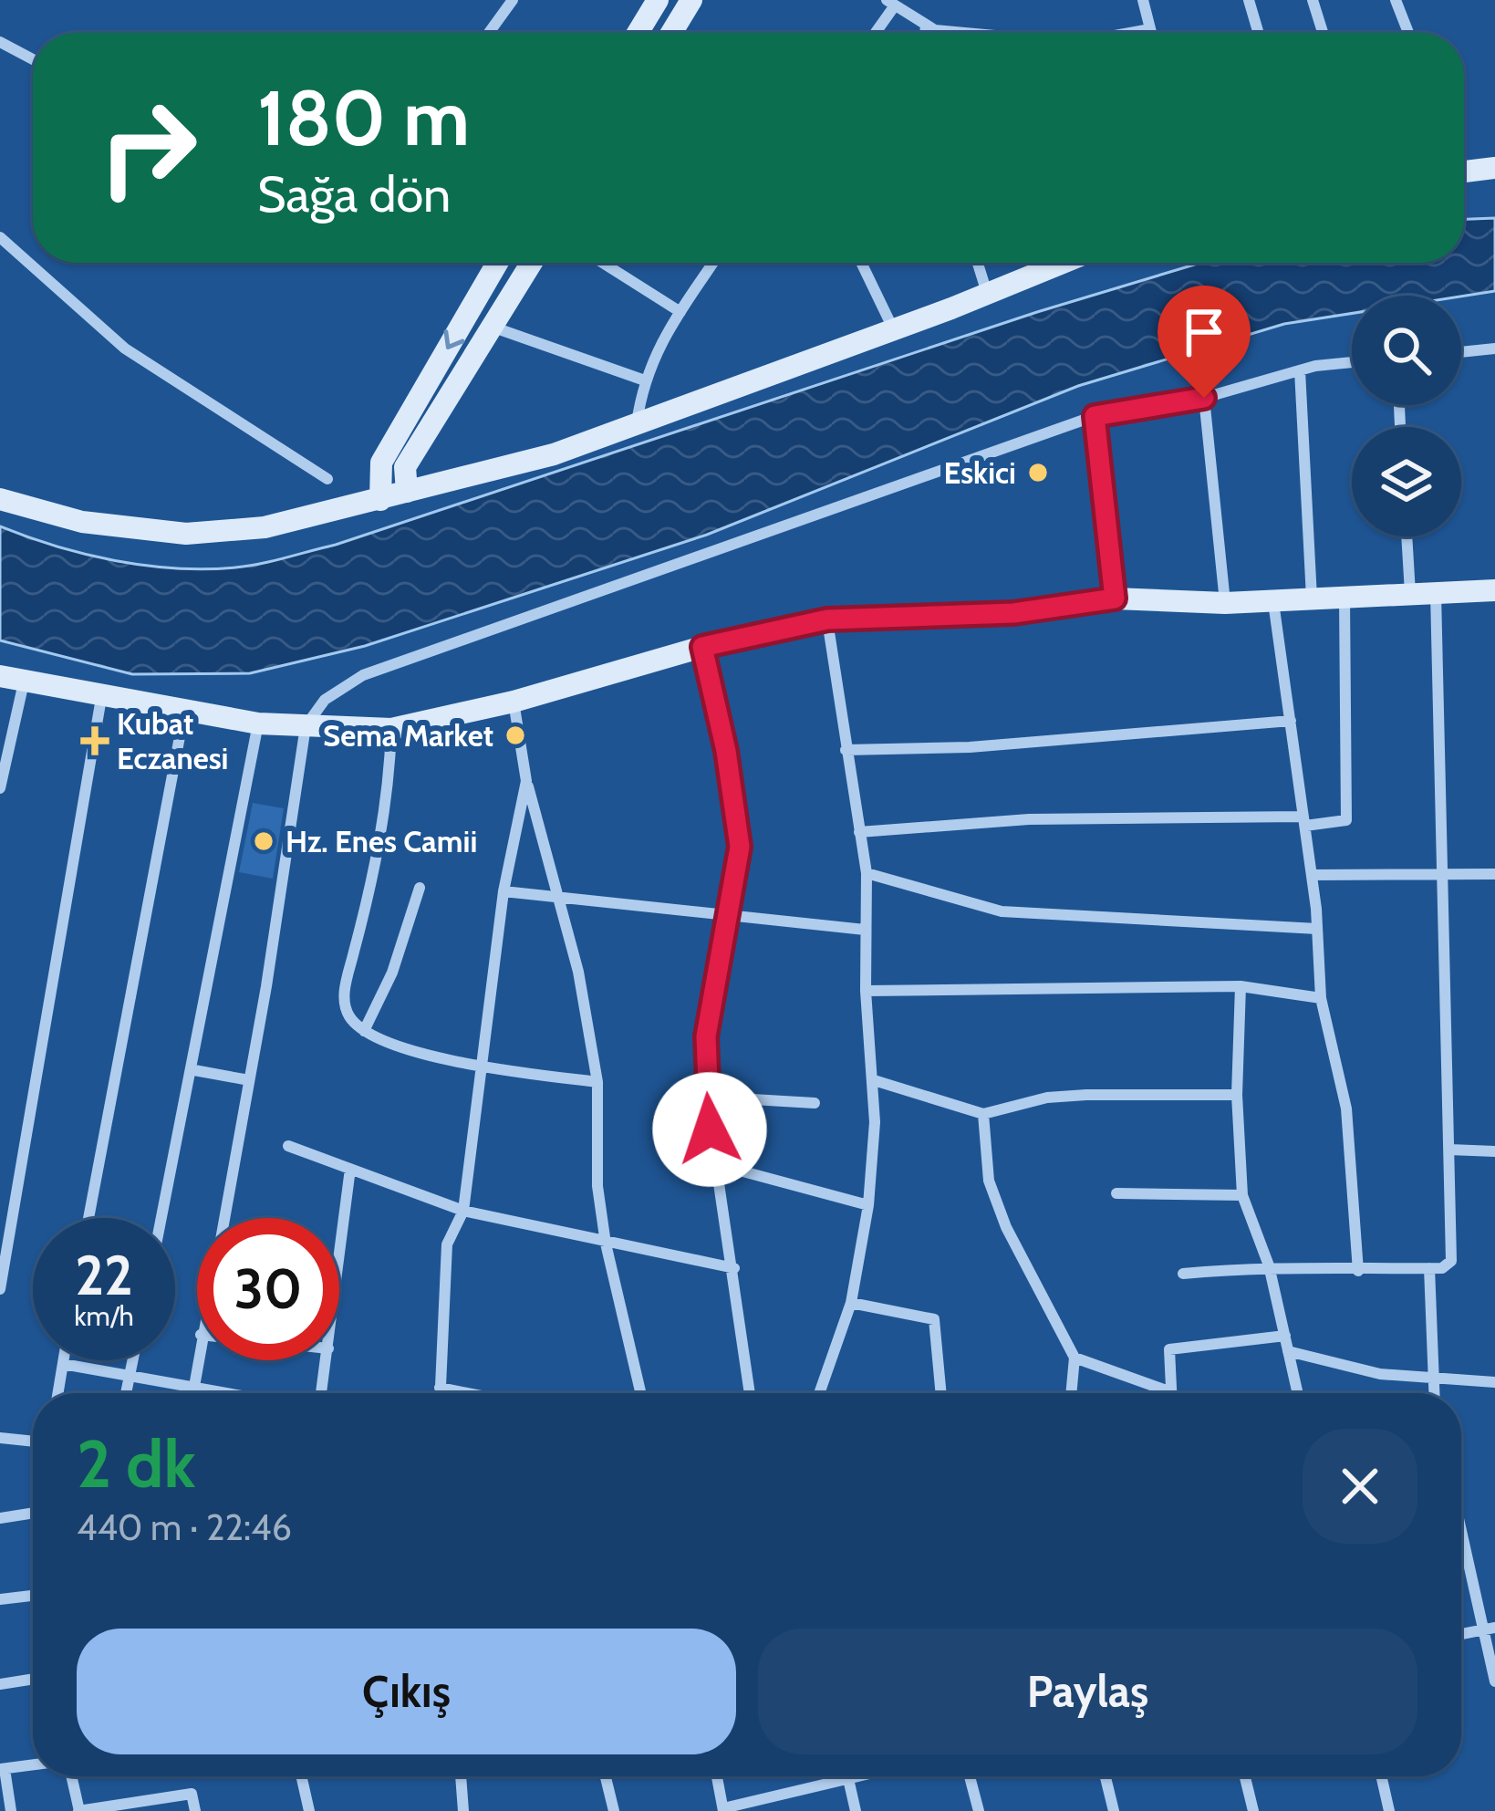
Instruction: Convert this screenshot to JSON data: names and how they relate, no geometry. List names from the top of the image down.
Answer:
{
  "places": {
    "other": ["Eskici", "Sema Market", "Hz. Enes Camii"],
    "health": ["Kubat Eczanesi"]
  },
  "page": {
    "turn": ["180 m", "Sağa dön"],
    "speed": "22 km/h",
    "limit": "30",
    "heading": ["2 dk", "440 m · 22:46"],
    "buttons": ["Çıkış", "Paylaş"]
  }
}
